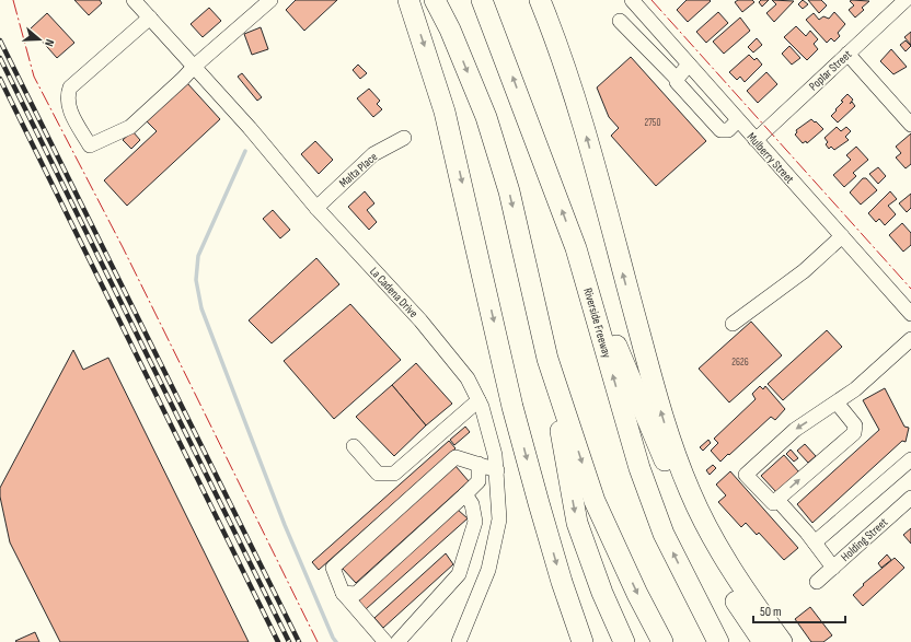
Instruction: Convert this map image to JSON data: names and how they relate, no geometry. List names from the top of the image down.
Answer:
{
  "streets": {
    "highway": ["Riverside Freeway"],
    "street": [
      "Poplar Street",
      "Mulberry Street",
      "Malta Place",
      "La Cadena Drive",
      "Holding Street"
    ]
  },
  "crossings": [
    ["Poplar Street", "Mulberry Street"],
    ["Malta Place", "La Cadena Drive"]
  ],
  "house_numbers": ["2750", "2626"],
  "scale_bar": "50 m",
  "north": "right"
}
